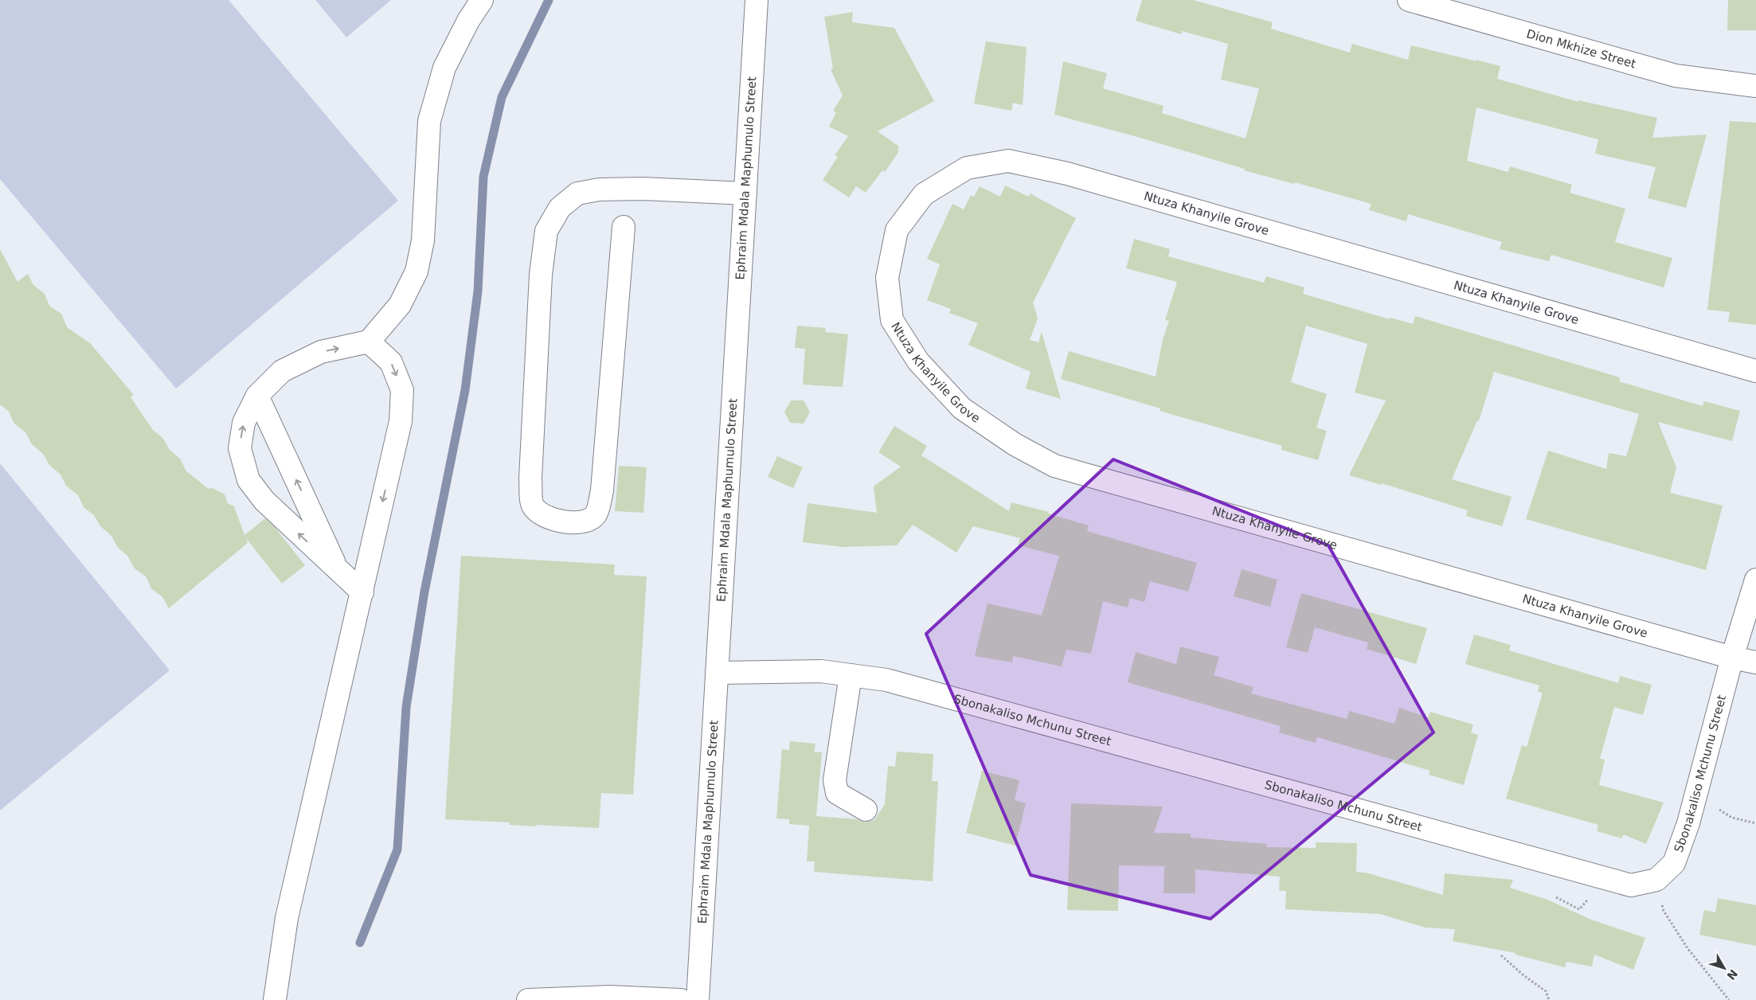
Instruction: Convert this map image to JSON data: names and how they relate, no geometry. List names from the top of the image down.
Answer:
{
  "streets": {
    "street": [
      "Dion Mkhize Street",
      "Ephraim Mdala Maphumulo Street",
      "Ntuza Khanyile Grove",
      "Sbonakaliso Mchunu Street"
    ]
  },
  "crossings": [
    ["Ephraim Mdala Maphumulo Street", "Sbonakaliso Mchunu Street"],
    ["Ntuza Khanyile Grove", "Sbonakaliso Mchunu Street"]
  ],
  "north": "bottom right"
}
